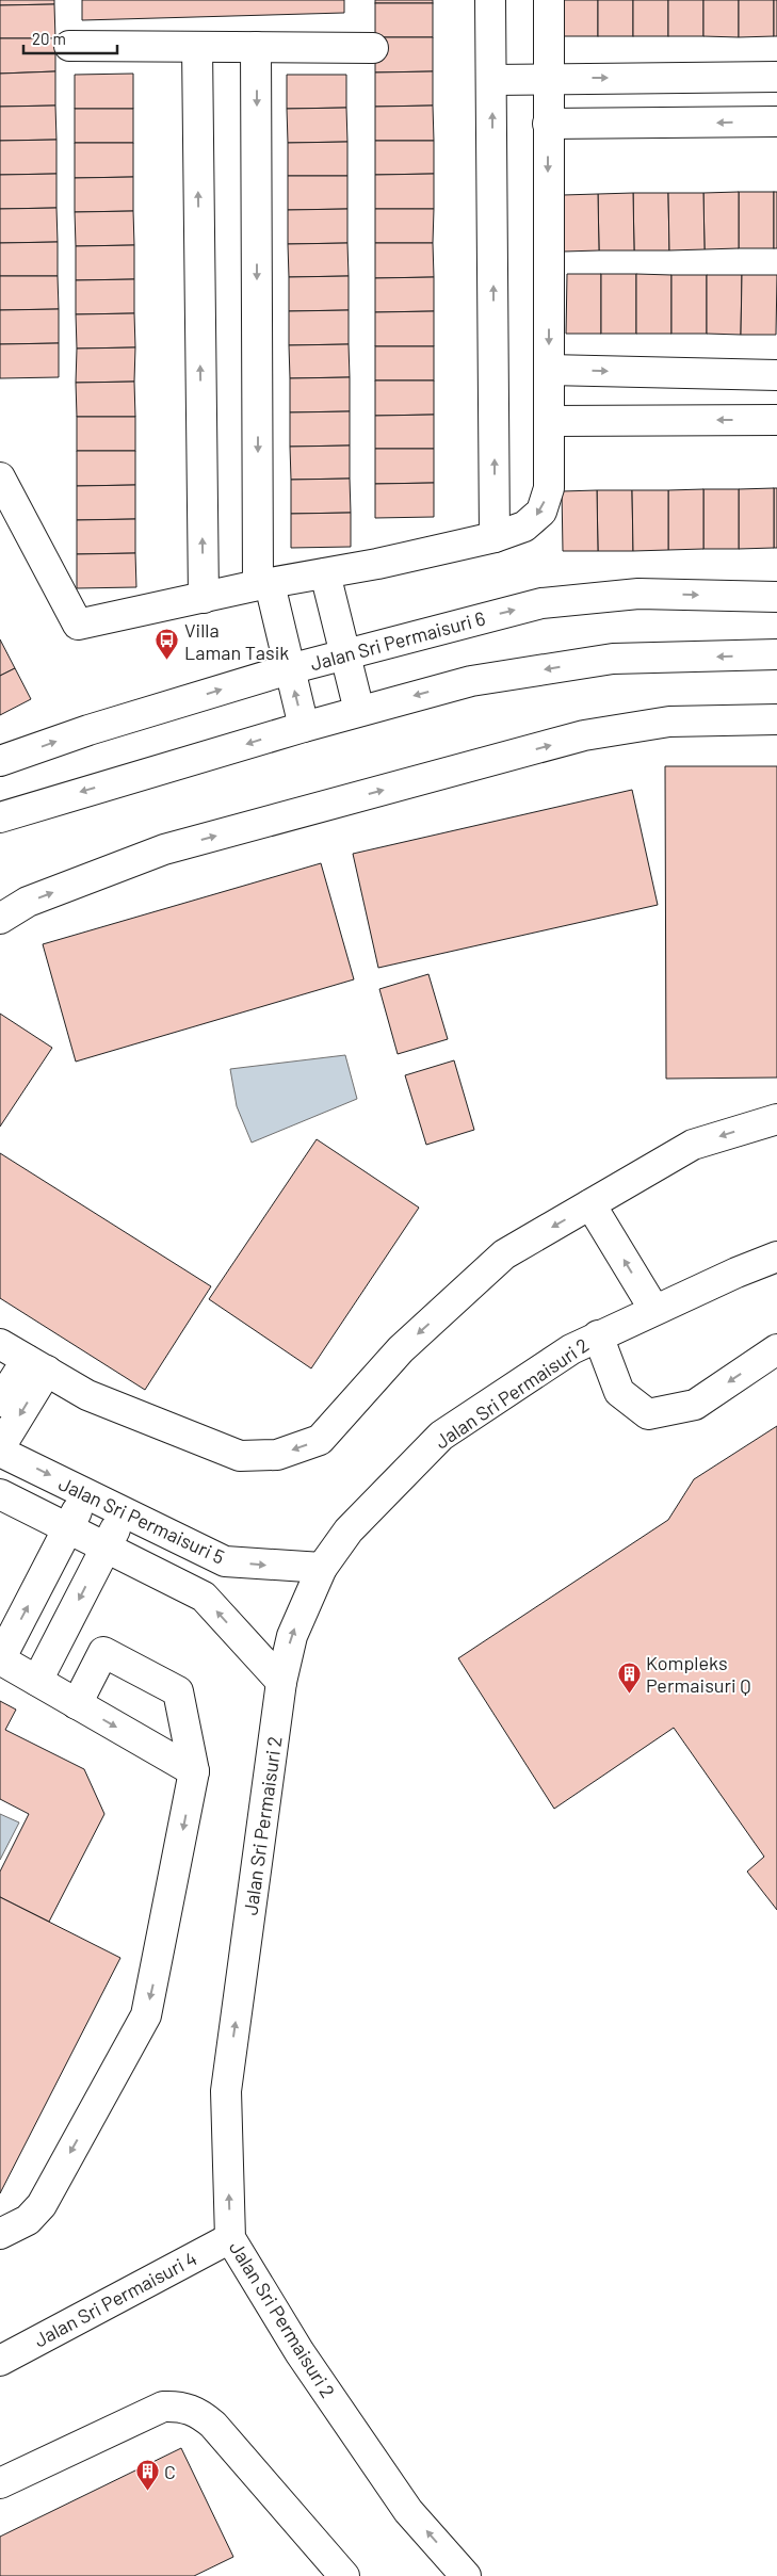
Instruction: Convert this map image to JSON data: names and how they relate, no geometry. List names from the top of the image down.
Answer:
{
  "streets": {
    "street": [
      "Jalan Sri Permaisuri 6",
      "Jalan Sri Permaisuri 2",
      "Jalan Sri Permaisuri 5",
      "Jalan Sri Permaisuri 4"
    ]
  },
  "crossings": [
    ["Jalan Sri Permaisuri 2", "Jalan Sri Permaisuri 5"],
    ["Jalan Sri Permaisuri 2", "Jalan Sri Permaisuri 4"]
  ],
  "one_way": ["Jalan Sri Permaisuri 2"],
  "places": {
    "bus stop": ["Villa Laman Tasik"],
    "building": ["Kompleks Permaisuri Q", "C"]
  },
  "scale_bar": "20 m"
}
